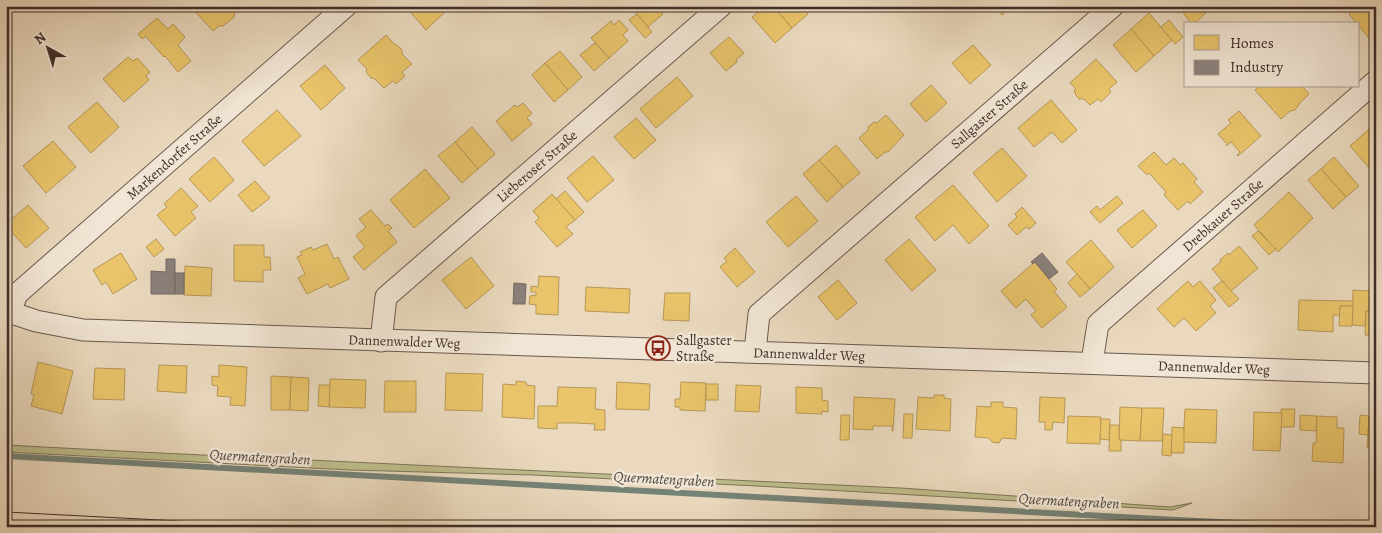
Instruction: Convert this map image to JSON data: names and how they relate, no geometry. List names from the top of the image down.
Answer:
{
  "streets": {
    "street": [
      "Sallgaster Straße",
      "Markendorfer Straße",
      "Lieberoser Straße",
      "Drebkauer Straße",
      "Dannenwalder Weg"
    ]
  },
  "crossings": [
    ["Sallgaster Straße", "Dannenwalder Weg"],
    ["Markendorfer Straße", "Dannenwalder Weg"],
    ["Lieberoser Straße", "Dannenwalder Weg"],
    ["Drebkauer Straße", "Dannenwalder Weg"]
  ],
  "water": ["Quermatengraben"],
  "places": {
    "bus stop": ["Sallgaster Straße"]
  },
  "legend": ["Homes", "Industry"],
  "north": "top left"
}
